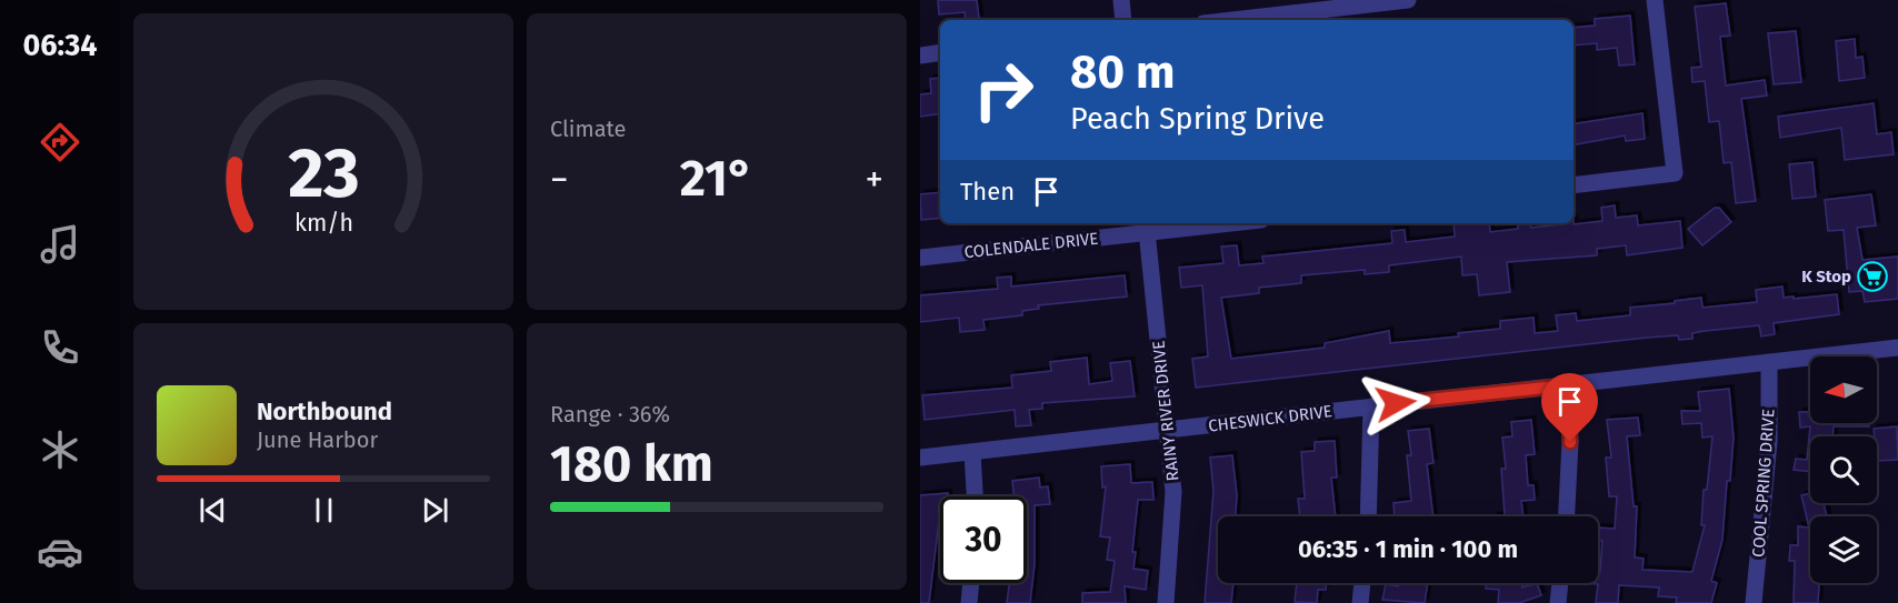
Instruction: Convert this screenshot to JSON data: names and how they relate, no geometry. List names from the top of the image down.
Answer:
{
  "streets": {
    "street": [
      "COLENDALE DRIVE",
      "RAINY RIVER DRIVE",
      "CHESWICK DRIVE",
      "COOL SPRING DRIVE"
    ]
  },
  "crossings": [
    ["COLENDALE DRIVE", "RAINY RIVER DRIVE"],
    ["RAINY RIVER DRIVE", "CHESWICK DRIVE"],
    ["CHESWICK DRIVE", "COOL SPRING DRIVE"]
  ],
  "places": {
    "supermarket": ["K Stop"]
  },
  "north": "left",
  "page": {
    "tabs": "06:34",
    "tile": [
      "Climate",
      ["Range · 36%", "180 km"]
    ],
    "turn": ["80 m", "Peach Spring Drive"],
    "heat": ["−", "21°", "+"],
    "then": "Then",
    "song": ["Northbound", "June Harbor"],
    "limit": "30",
    "trip": "06:35 · 1 min · 100 m",
    "gauge": ["23", "km/h"]
  }
}
